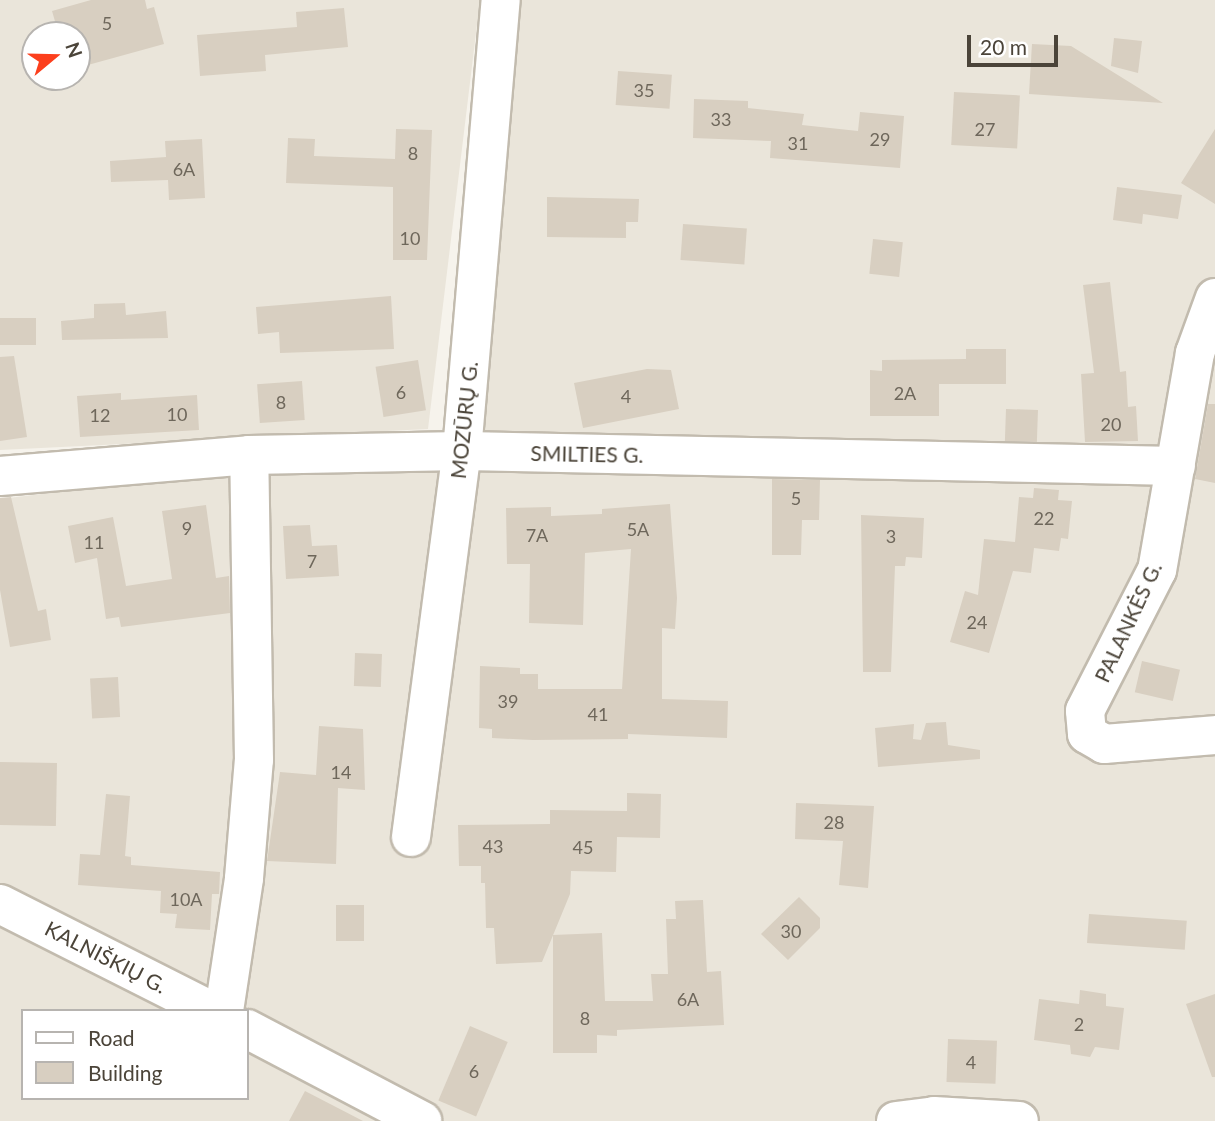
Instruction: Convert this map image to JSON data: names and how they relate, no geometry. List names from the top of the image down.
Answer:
{
  "streets": {
    "street": [
      "MOZŪRŲ G.",
      "SMILTIES G.",
      "PALANKĖS G.",
      "KALNIŠKIŲ G."
    ]
  },
  "crossings": [
    ["MOZŪRŲ G.", "SMILTIES G."],
    ["SMILTIES G.", "PALANKĖS G."]
  ],
  "house_numbers": [
    "5",
    "35",
    "33",
    "27",
    "29",
    "31",
    "8",
    "6A",
    "10",
    "6",
    "2A",
    "4",
    "8",
    "10",
    "12",
    "20",
    "5",
    "22",
    "9",
    "5A",
    "7A",
    "3",
    "11",
    "7",
    "24",
    "39",
    "41",
    "14",
    "28",
    "43",
    "45",
    "10A",
    "30",
    "6A",
    "8",
    "2",
    "4",
    "6"
  ],
  "legend": ["Road", "Building"],
  "scale_bar": "20 m",
  "north": "right"
}
